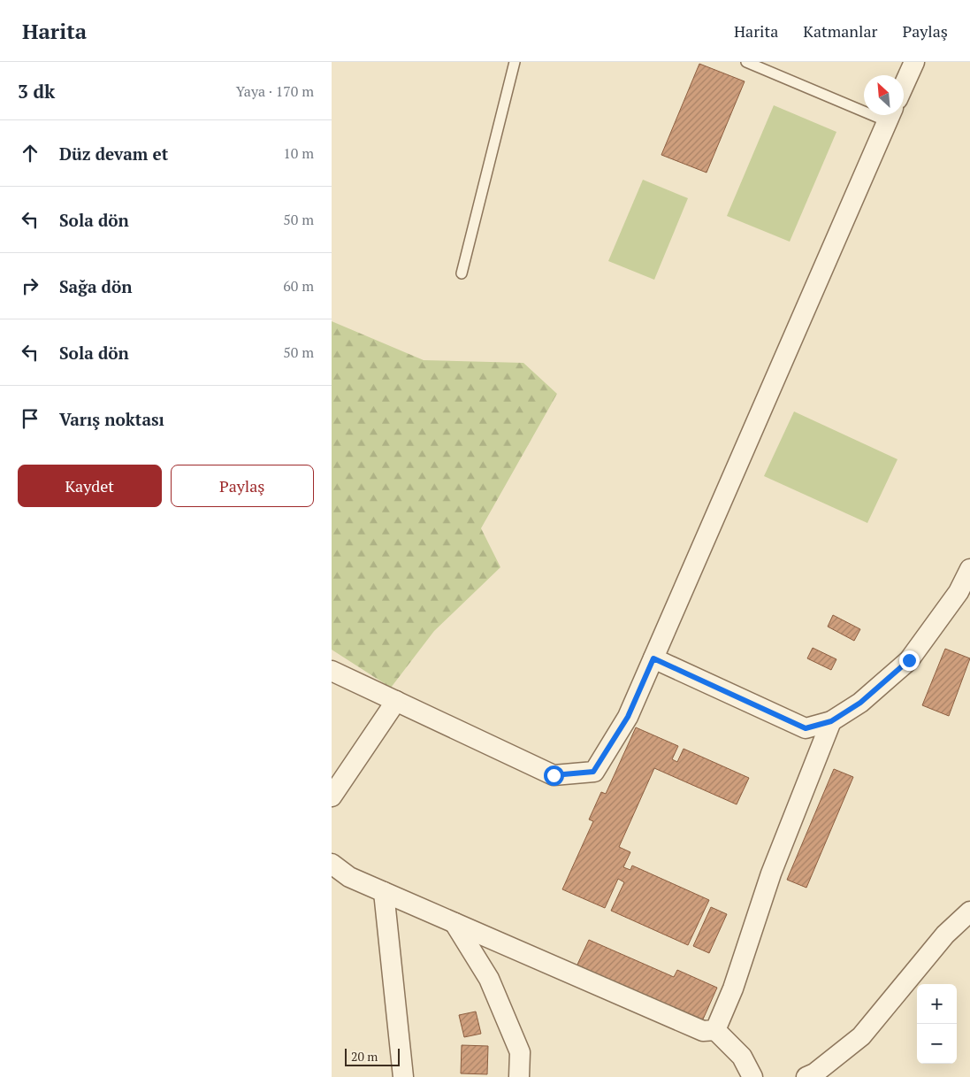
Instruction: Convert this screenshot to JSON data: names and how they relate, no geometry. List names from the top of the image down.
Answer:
{
  "scale_bar": "20 m",
  "north": "top left",
  "page": {
    "header": "Harita",
    "nav": ["Harita", "Katmanlar", "Paylaş"],
    "heading": ["3 dk", "Yaya · 170 m"],
    "list": [
      ["Düz devam et", "10 m"],
      ["Sola dön", "50 m"],
      ["Sağa dön", "60 m"],
      ["Sola dön", "50 m"],
      "Varış noktası"
    ],
    "buttons": ["Kaydet", "Paylaş"],
    "map_buttons": ["+", "−"],
    "scale": "20 m"
  }
}
